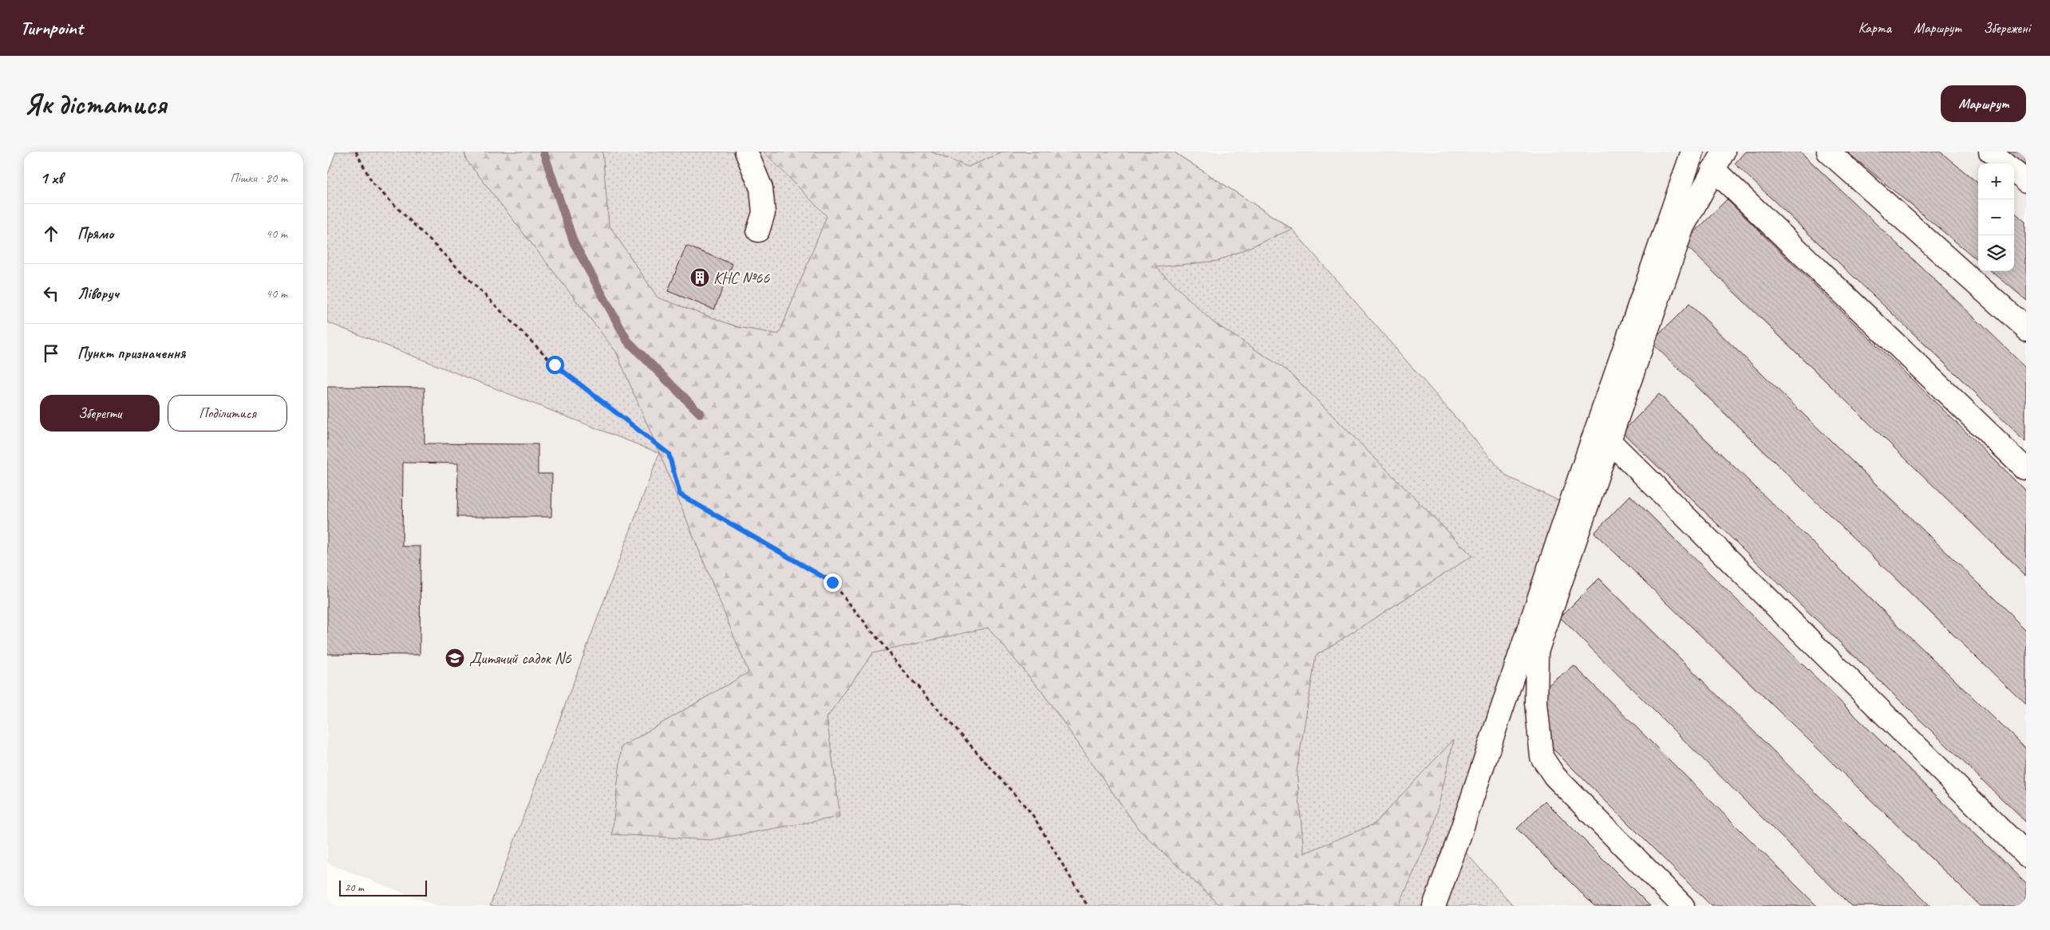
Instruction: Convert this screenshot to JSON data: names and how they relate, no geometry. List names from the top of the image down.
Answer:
{
  "places": {
    "building": ["КНС №66"],
    "school or university": ["Дитячий садок N6"]
  },
  "scale_bar": "20 m",
  "page": {
    "header": "Turnpoint",
    "nav": ["Карта", "Маршрут", "Збережені"],
    "buttons": [
      "Маршрут",
      ["Зберегти", "Поділитися"]
    ],
    "title": "Як дістатися",
    "heading": ["1 хв", "Пішки · 80 m"],
    "map_buttons": ["+", "−"],
    "list": [
      ["Прямо", "40 m"],
      ["Ліворуч", "40 m"],
      "Пункт призначення"
    ],
    "scale": "20 m"
  }
}
